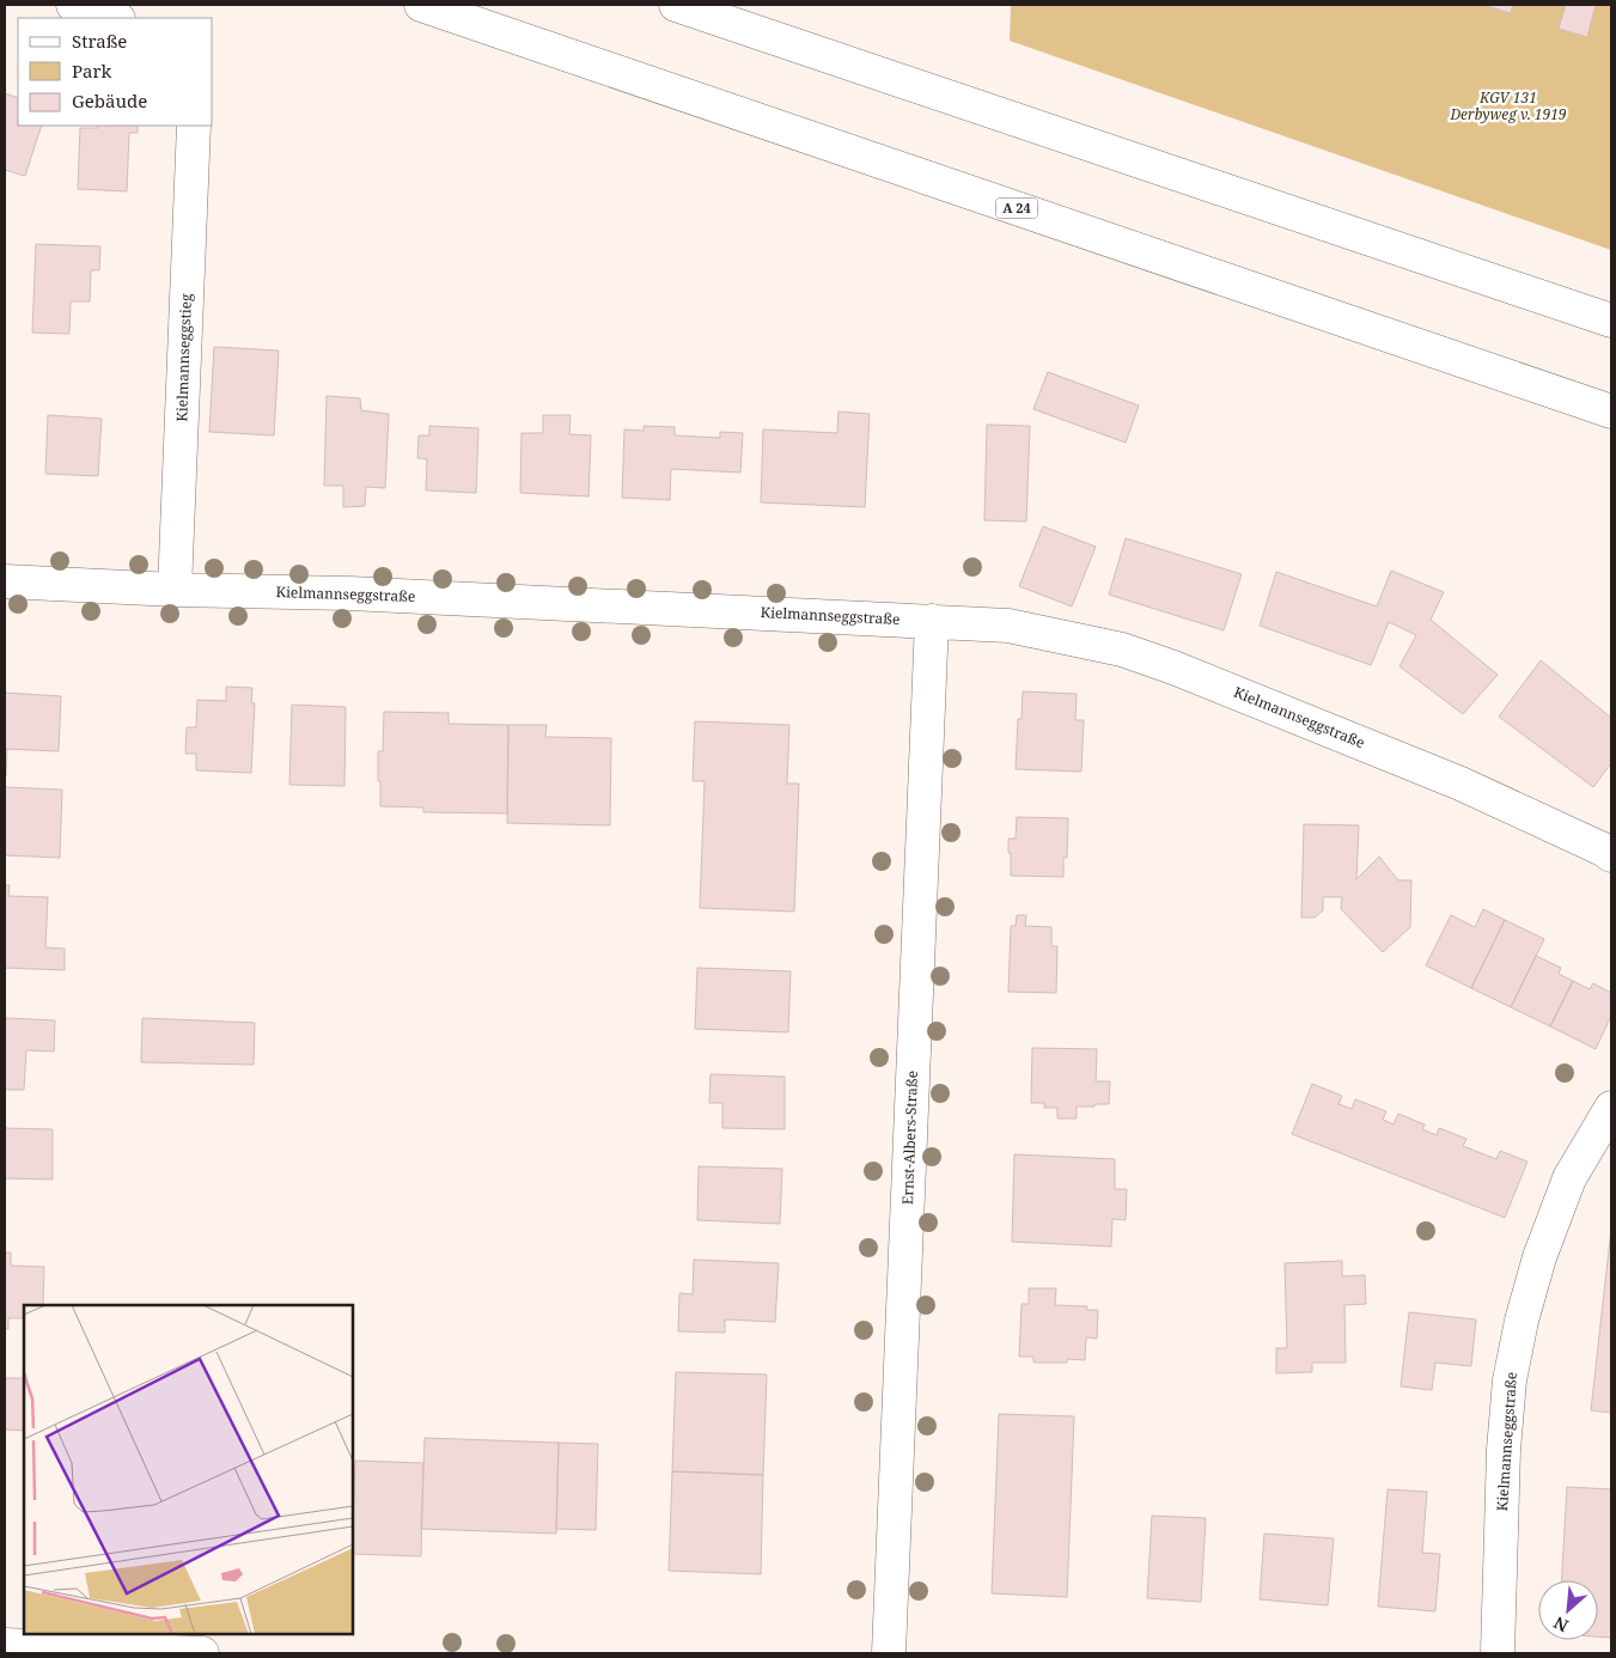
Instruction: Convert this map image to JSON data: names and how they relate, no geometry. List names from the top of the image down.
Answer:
{
  "streets": {
    "main road": [
      "A 24",
      "Kielmannseggstieg",
      "Kielmannseggstraße",
      "Ernst-Albers-Straße"
    ]
  },
  "crossings": [
    ["Kielmannseggstieg", "Kielmannseggstraße"],
    ["Kielmannseggstraße", "Ernst-Albers-Straße"]
  ],
  "parks": ["KGV 131 Derbyweg v. 1919"],
  "legend": ["Straße", "Park", "Gebäude"],
  "north": "bottom left"
}
